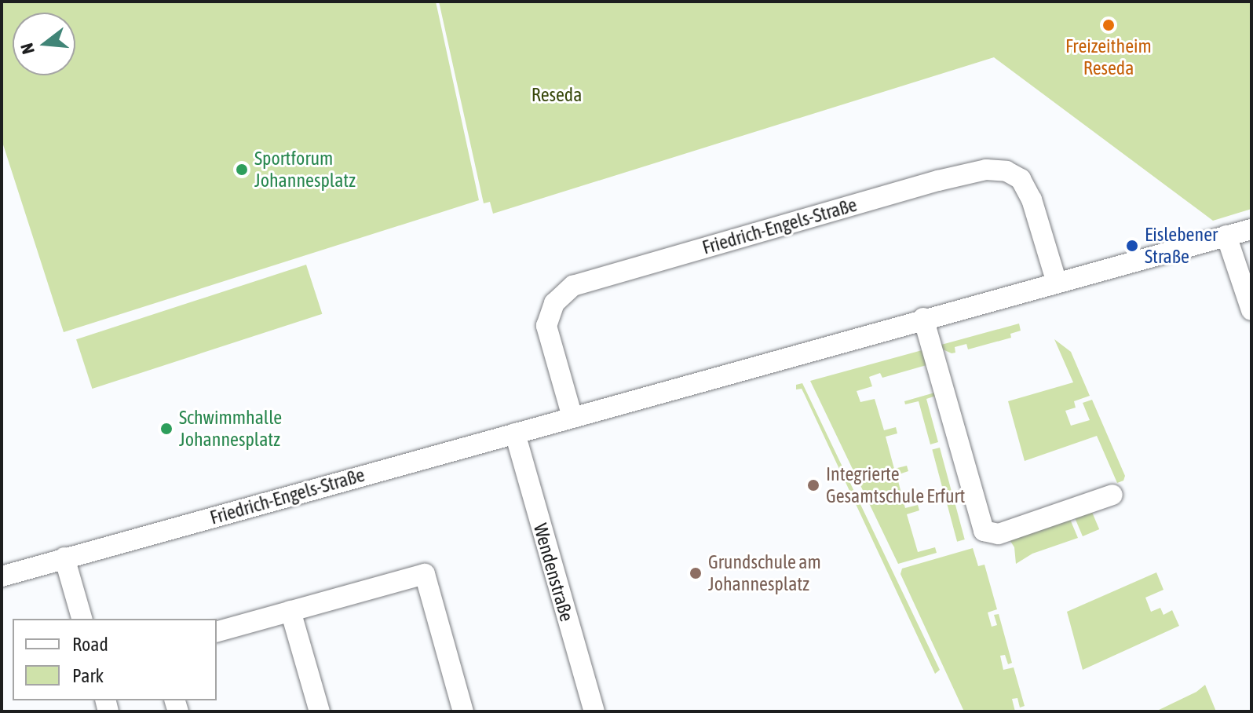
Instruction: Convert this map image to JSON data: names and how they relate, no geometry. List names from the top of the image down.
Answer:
{
  "streets": {
    "street": ["Friedrich-Engels-Straße", "Wendenstraße"]
  },
  "crossings": [
    ["Friedrich-Engels-Straße", "Wendenstraße"]
  ],
  "parks": ["Reseda"],
  "places": [
    "Freizeitheim Reseda",
    "Sportforum Johannesplatz",
    "Eislebener Straße",
    "Schwimmhalle Johannesplatz",
    "Integrierte Gesamtschule Erfurt",
    "Grundschule am Johannesplatz"
  ],
  "legend": ["Road", "Park"],
  "north": "left"
}
